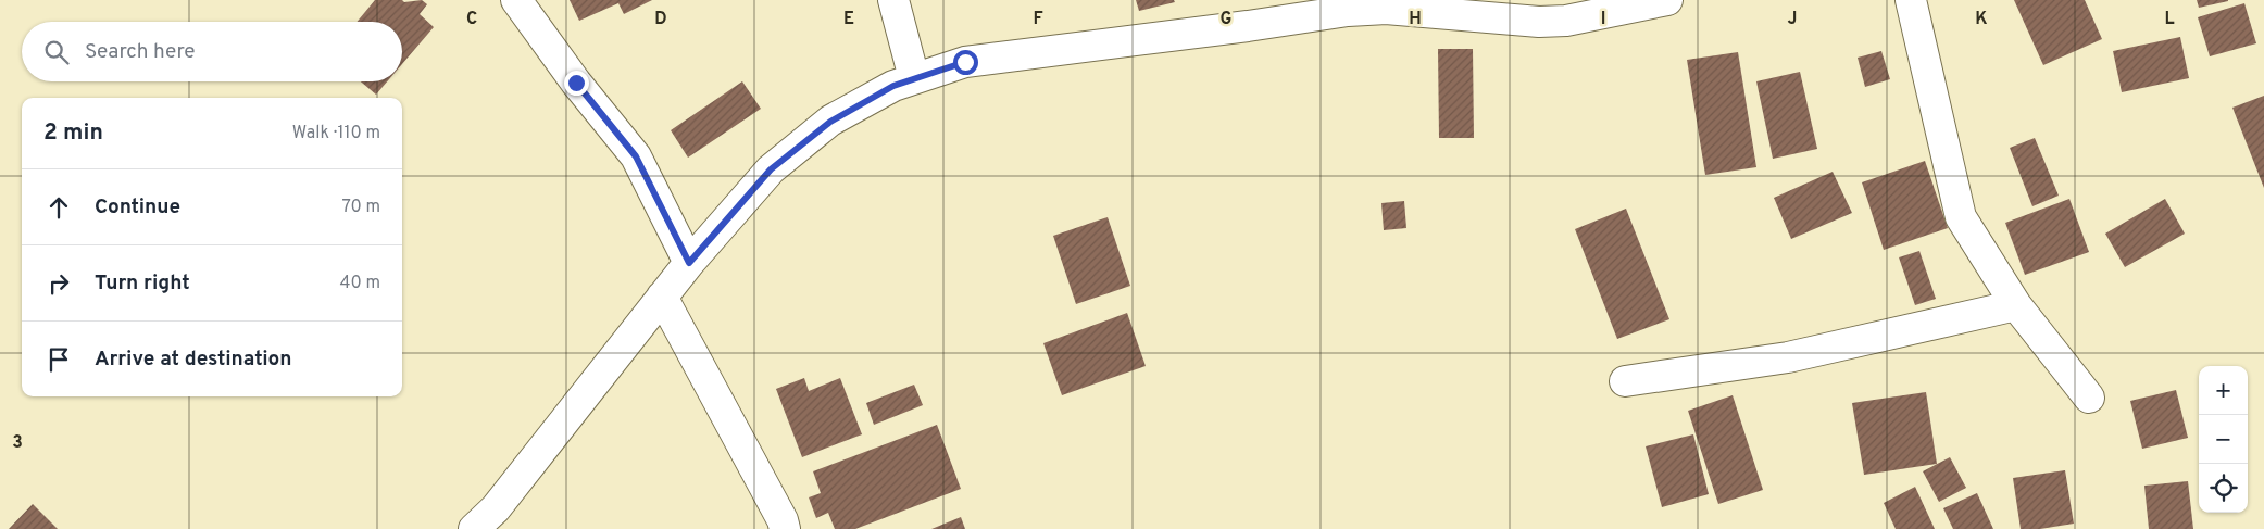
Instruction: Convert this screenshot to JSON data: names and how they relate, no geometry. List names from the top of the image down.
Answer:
{
  "page": {
    "search": "Search here",
    "heading": ["2 min", "Walk · 110 m"],
    "list": [
      ["Continue", "70 m"],
      ["Turn right", "40 m"],
      "Arrive at destination"
    ],
    "map_buttons": ["+", "−"]
  },
  "grid": {
    "columns": [
      "C",
      "D",
      "E",
      "F",
      "G",
      "H",
      "I",
      "J",
      "K",
      "L"
    ],
    "rows": ["3"]
  }
}
